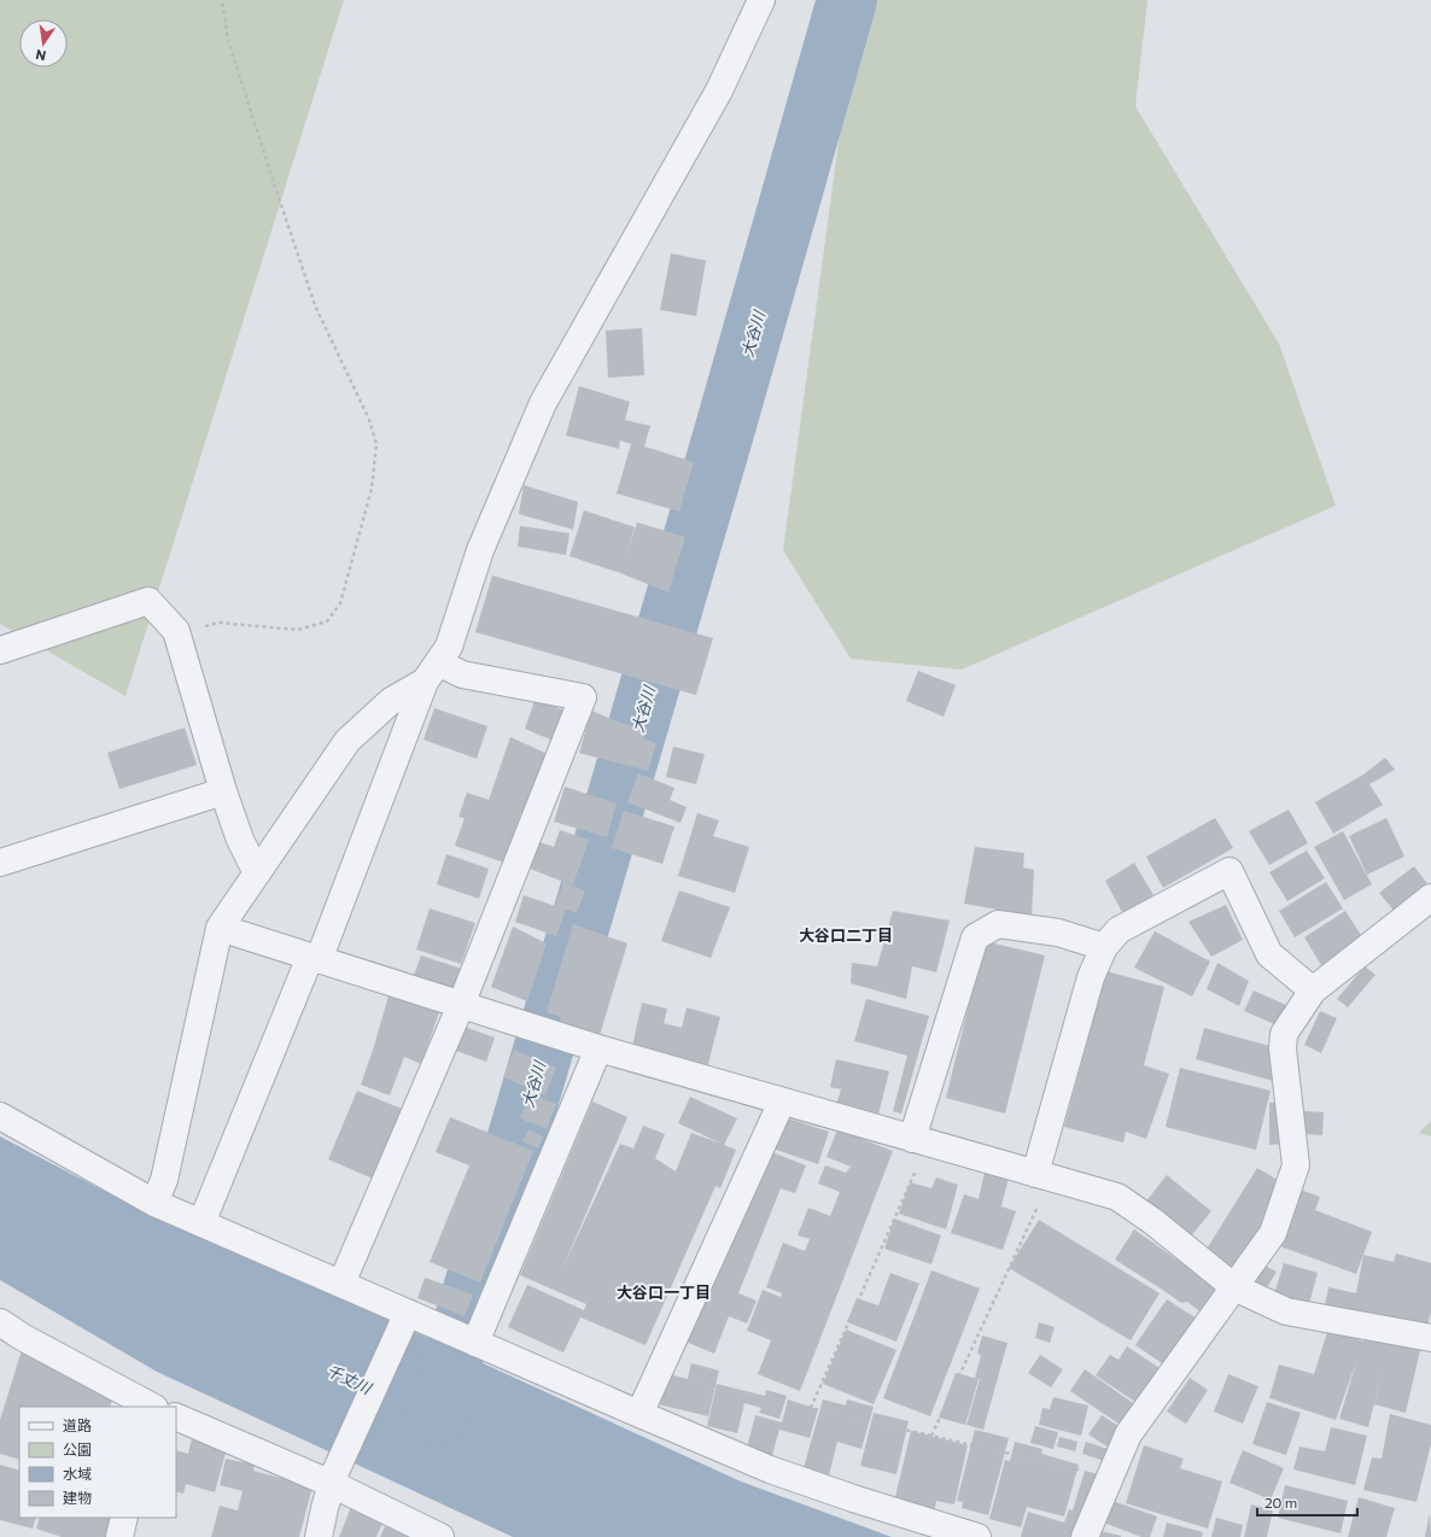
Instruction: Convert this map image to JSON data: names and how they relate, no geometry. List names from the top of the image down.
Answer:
{
  "districts": ["大谷口二丁目", "大谷口一丁目"],
  "water": ["大谷川", "千丈川"],
  "legend": [
    "道路",
    "公園",
    "水域",
    "建物"
  ],
  "scale_bar": "20 m",
  "north": "bottom"
}
